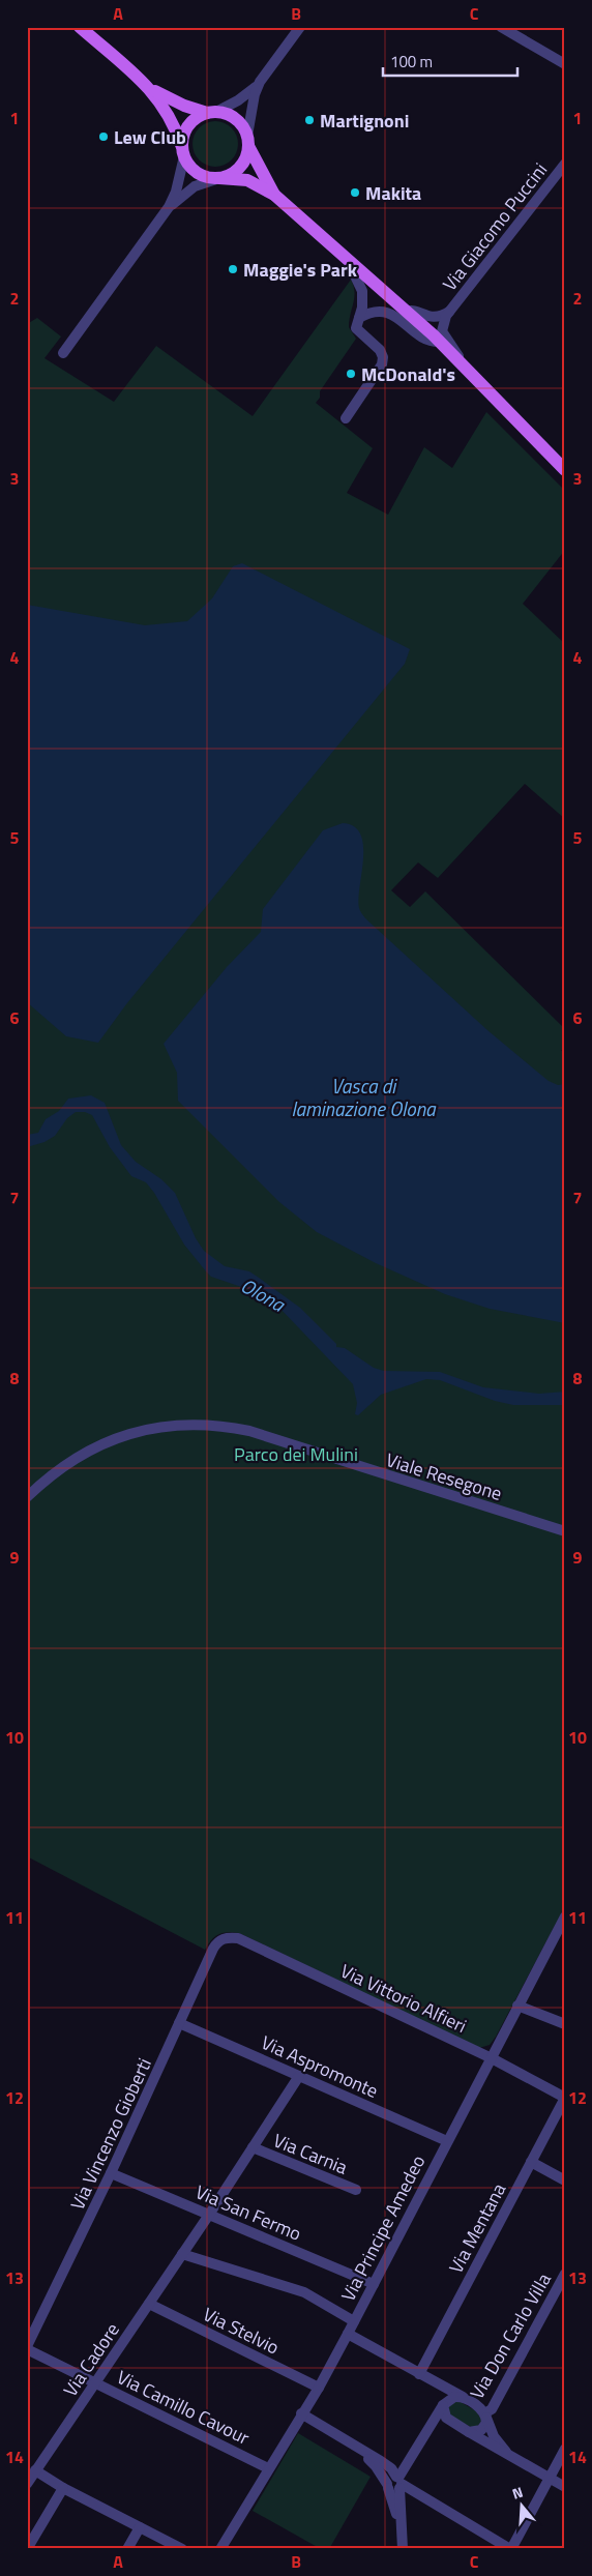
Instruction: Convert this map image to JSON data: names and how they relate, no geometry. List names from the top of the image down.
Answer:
{
  "streets": {
    "street": [
      "Via Giacomo Puccini",
      "Viale Resegone",
      "Via Vittorio Alfieri",
      "Via Aspromonte",
      "Via Vincenzo Gioberti",
      "Via Carnia",
      "Via San Fermo",
      "Via Principe Amedeo",
      "Via Mentana",
      "Via Stelvio",
      "Via Don Carlo Villa",
      "Via Cadore",
      "Via Camillo Cavour"
    ]
  },
  "crossings": [
    ["Via Vittorio Alfieri", "Via Vincenzo Gioberti"],
    ["Via Vittorio Alfieri", "Via Principe Amedeo"],
    ["Via Vittorio Alfieri", "Via Mentana"],
    ["Via Aspromonte", "Via Vincenzo Gioberti"],
    ["Via Aspromonte", "Via Principe Amedeo"],
    ["Via Aspromonte", "Via Cadore"],
    ["Via Vincenzo Gioberti", "Via San Fermo"],
    ["Via Vincenzo Gioberti", "Via Camillo Cavour"],
    ["Via Carnia", "Via Cadore"],
    ["Via San Fermo", "Via Principe Amedeo"],
    ["Via San Fermo", "Via Cadore"],
    ["Via Principe Amedeo", "Via Stelvio"],
    ["Via Principe Amedeo", "Via Camillo Cavour"],
    ["Via Stelvio", "Via Cadore"],
    ["Via Cadore", "Via Camillo Cavour"]
  ],
  "water": ["Vasca di laminazione Olona", "Olona"],
  "parks": ["Parco dei Mulini"],
  "places": [
    "Martignoni",
    "Lew Club",
    "Makita",
    "Maggie's Park",
    "McDonald's"
  ],
  "scale_bar": "100 m",
  "north": "top",
  "grid": {
    "columns": ["A", "B", "C"],
    "rows": [
      "1",
      "2",
      "3",
      "4",
      "5",
      "6",
      "7",
      "8",
      "9",
      "10",
      "11",
      "12",
      "13",
      "14"
    ]
  }
}
